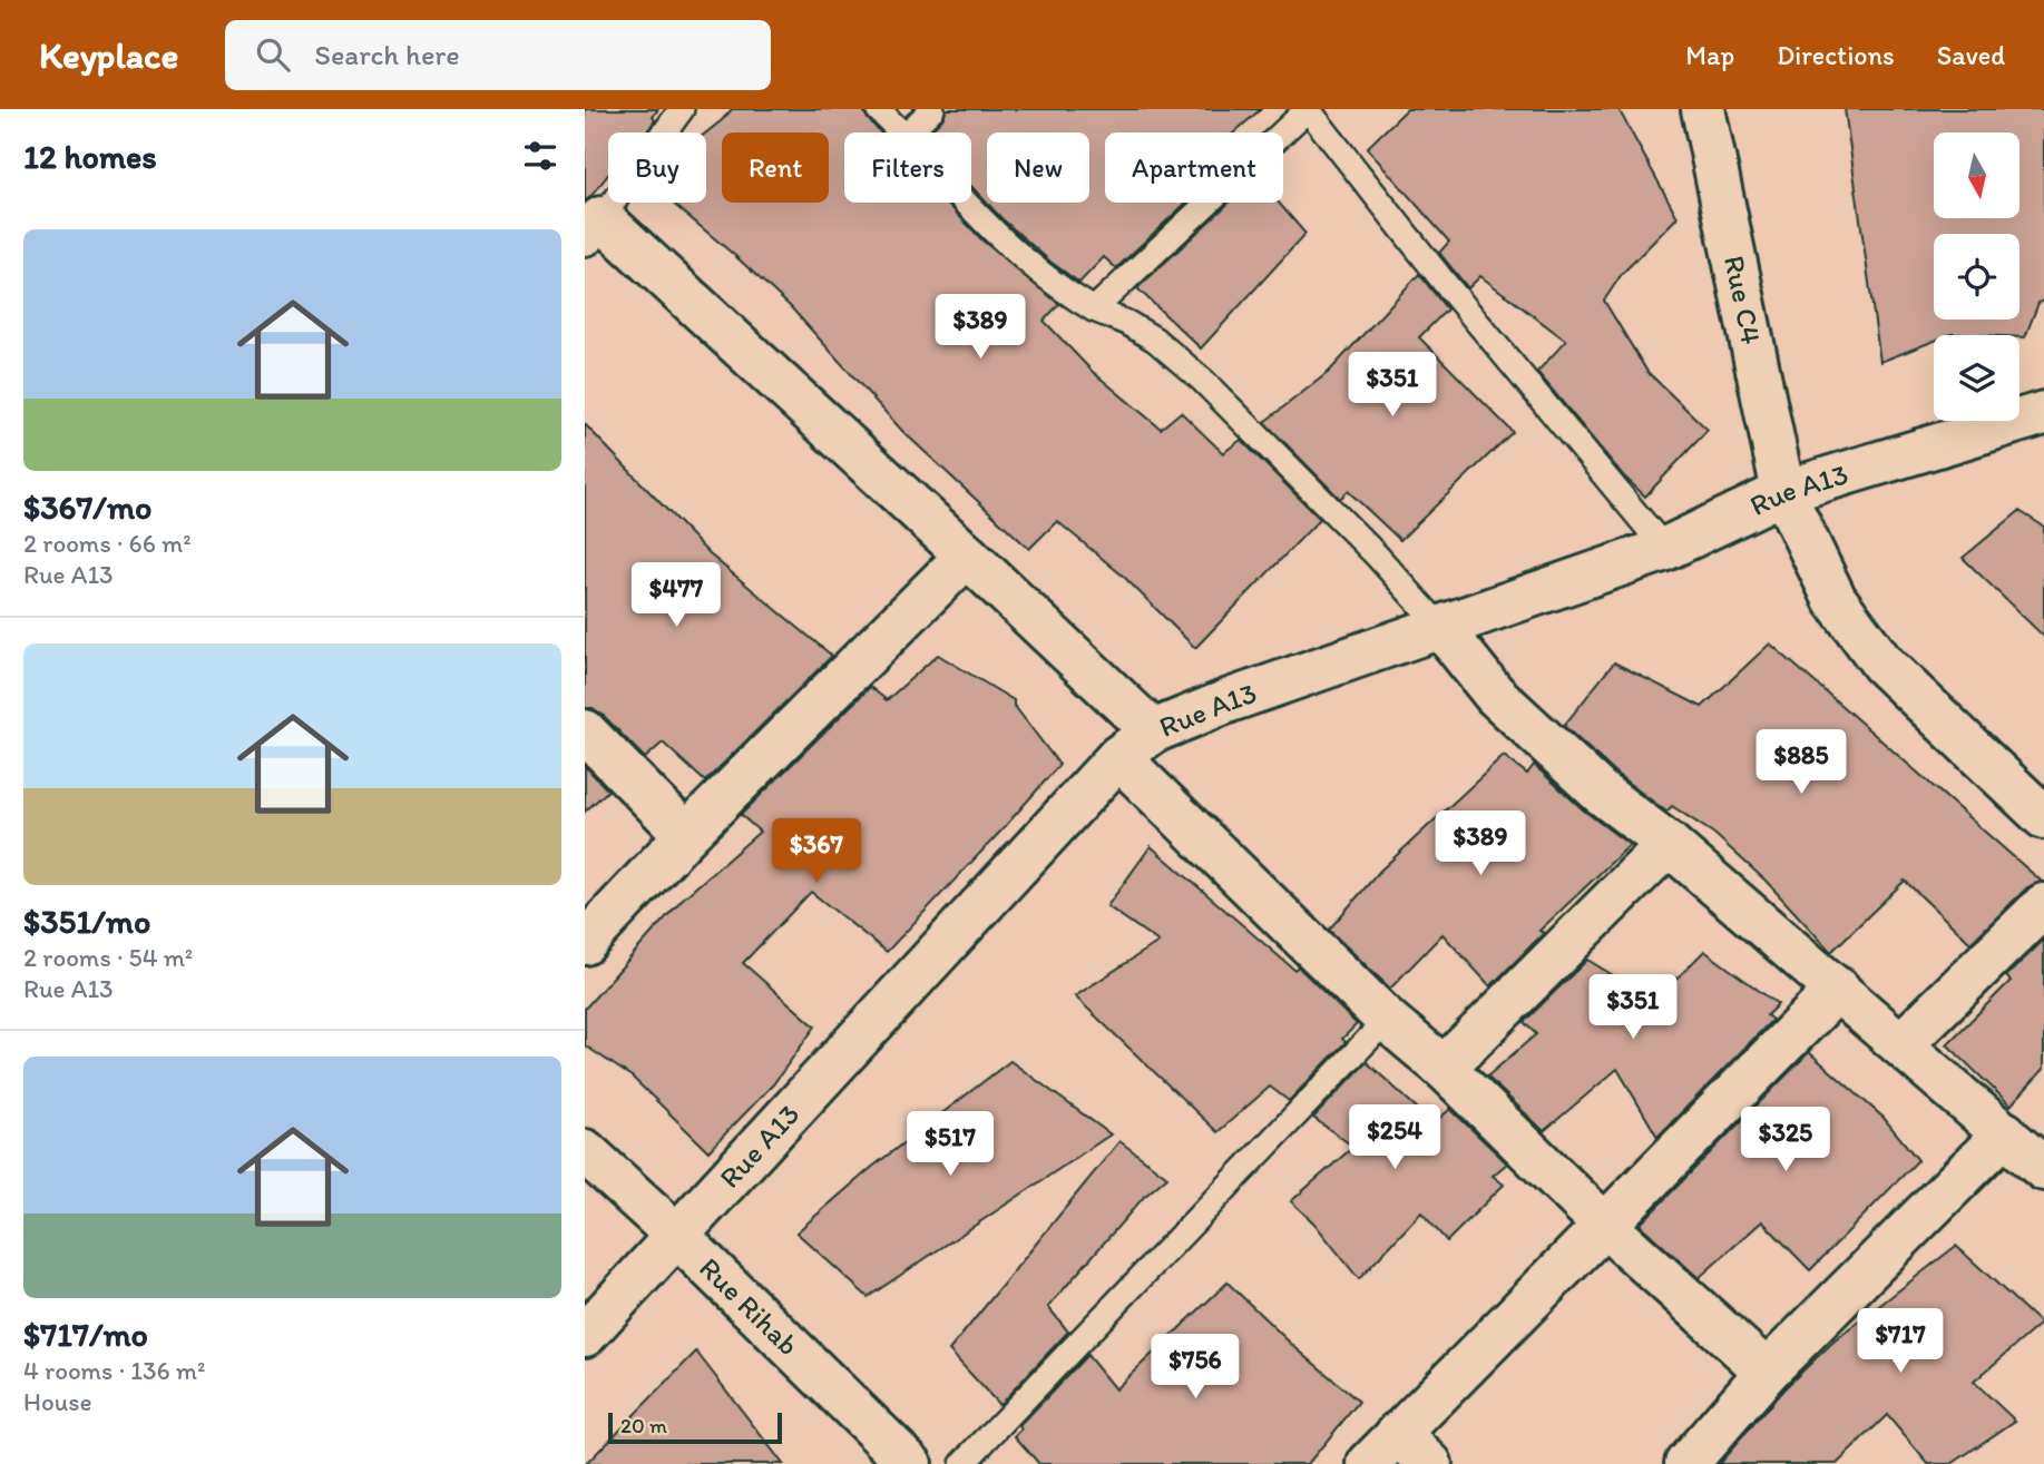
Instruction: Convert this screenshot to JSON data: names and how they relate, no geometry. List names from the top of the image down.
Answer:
{
  "streets": {
    "street": ["Rue C4", "Rue A13", "Rue Rihab"]
  },
  "crossings": [
    ["Rue C4", "Rue A13"],
    ["Rue A13", "Rue Rihab"]
  ],
  "scale_bar": "20 m",
  "north": "bottom",
  "page": {
    "header": "Keyplace",
    "search": "Search here",
    "nav": ["Map", "Directions", "Saved"],
    "heading": "12 homes",
    "chip": [
      "Buy",
      "Rent",
      "Filters",
      "New",
      "Apartment"
    ],
    "list": [
      {
        "name": "$367/mo",
        "note": "2 rooms · 66 m² · Rue A13"
      },
      {
        "name": "$351/mo",
        "note": "2 rooms · 54 m² · Rue A13"
      },
      {
        "name": "$717/mo",
        "note": "4 rooms · 136 m² · House"
      }
    ],
    "price": [
      "$389",
      "$351",
      "$477",
      "$885",
      "$389",
      "$367",
      "$351",
      "$254",
      "$325",
      "$517",
      "$717",
      "$756"
    ],
    "scale": "20 m"
  }
}
